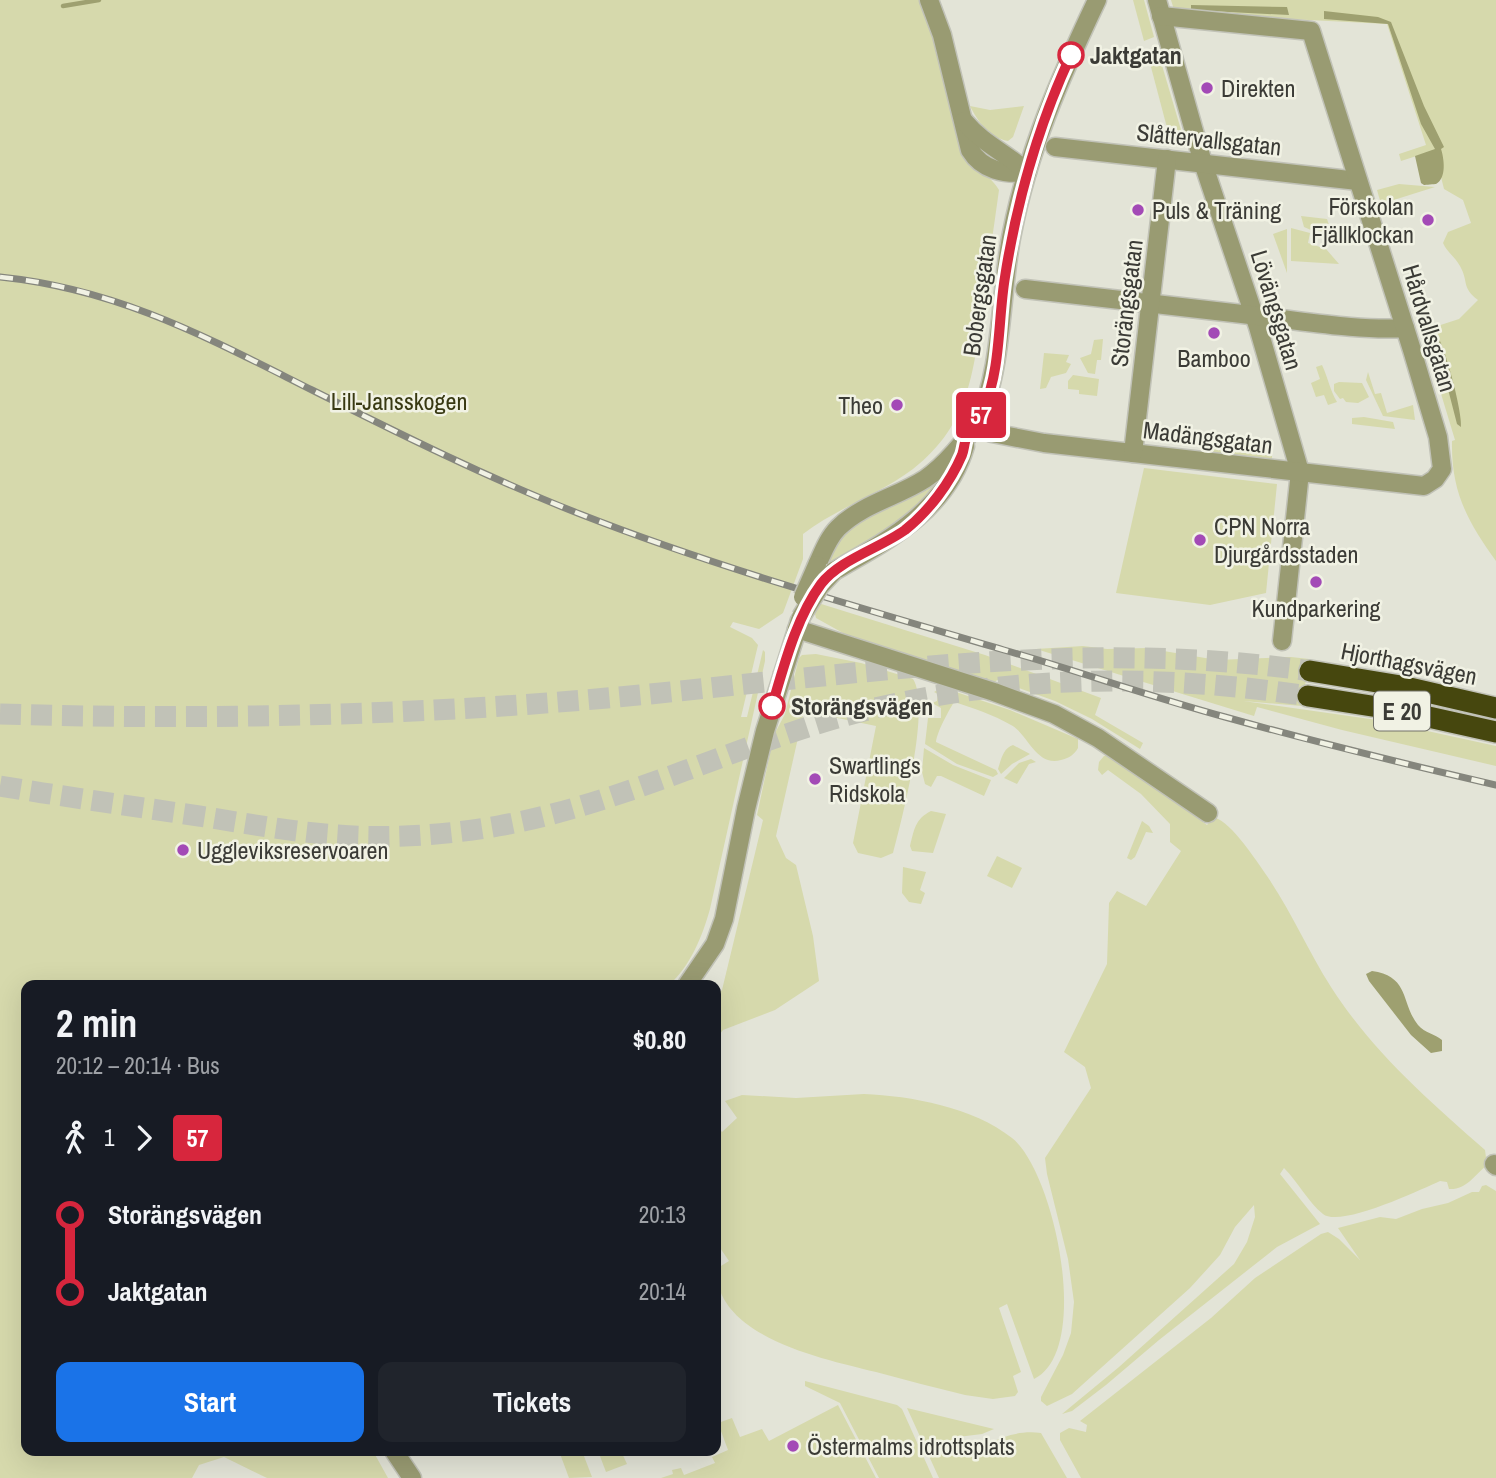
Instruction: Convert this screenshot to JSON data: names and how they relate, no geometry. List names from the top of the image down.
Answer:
{
  "streets": {
    "highway": ["Hjorthagsvägen", "E 20"],
    "street": [
      "Slåttervallsgatan",
      "Bobergsgatan",
      "Storängsgatan",
      "Lövängsgatan",
      "Hårdvallsgatan",
      "Madängsgatan"
    ]
  },
  "crossings": [
    ["Slåttervallsgatan", "Storängsgatan"],
    ["Slåttervallsgatan", "Lövängsgatan"],
    ["Slåttervallsgatan", "Hårdvallsgatan"],
    ["Bobergsgatan", "Madängsgatan"],
    ["Storängsgatan", "Madängsgatan"],
    ["Lövängsgatan", "Hårdvallsgatan"],
    ["Lövängsgatan", "Madängsgatan"],
    ["Hårdvallsgatan", "Madängsgatan"]
  ],
  "parks": ["Lill-Jansskogen"],
  "places": [
    "Jaktgatan",
    "Direkten",
    "Puls & Träning",
    "Förskolan Fjällklockan",
    "Bamboo",
    "Theo",
    "CPN Norra Djurgårdsstaden",
    "Kundparkering",
    "Storängsvägen",
    "Swartlings Ridskola",
    "Uggleviksreservoaren",
    "Östermalms idrottsplats"
  ],
  "lines": ["bus line 57"],
  "page": {
    "on_map": "57",
    "heading": ["2 min", "20:12 – 20:14 · Bus", "$0.80"],
    "legs": ["1", "57"],
    "list": [
      {
        "name": "Storängsvägen",
        "value": "20:13"
      },
      {
        "name": "Jaktgatan",
        "value": "20:14"
      }
    ],
    "buttons": ["Start", "Tickets"]
  }
}
